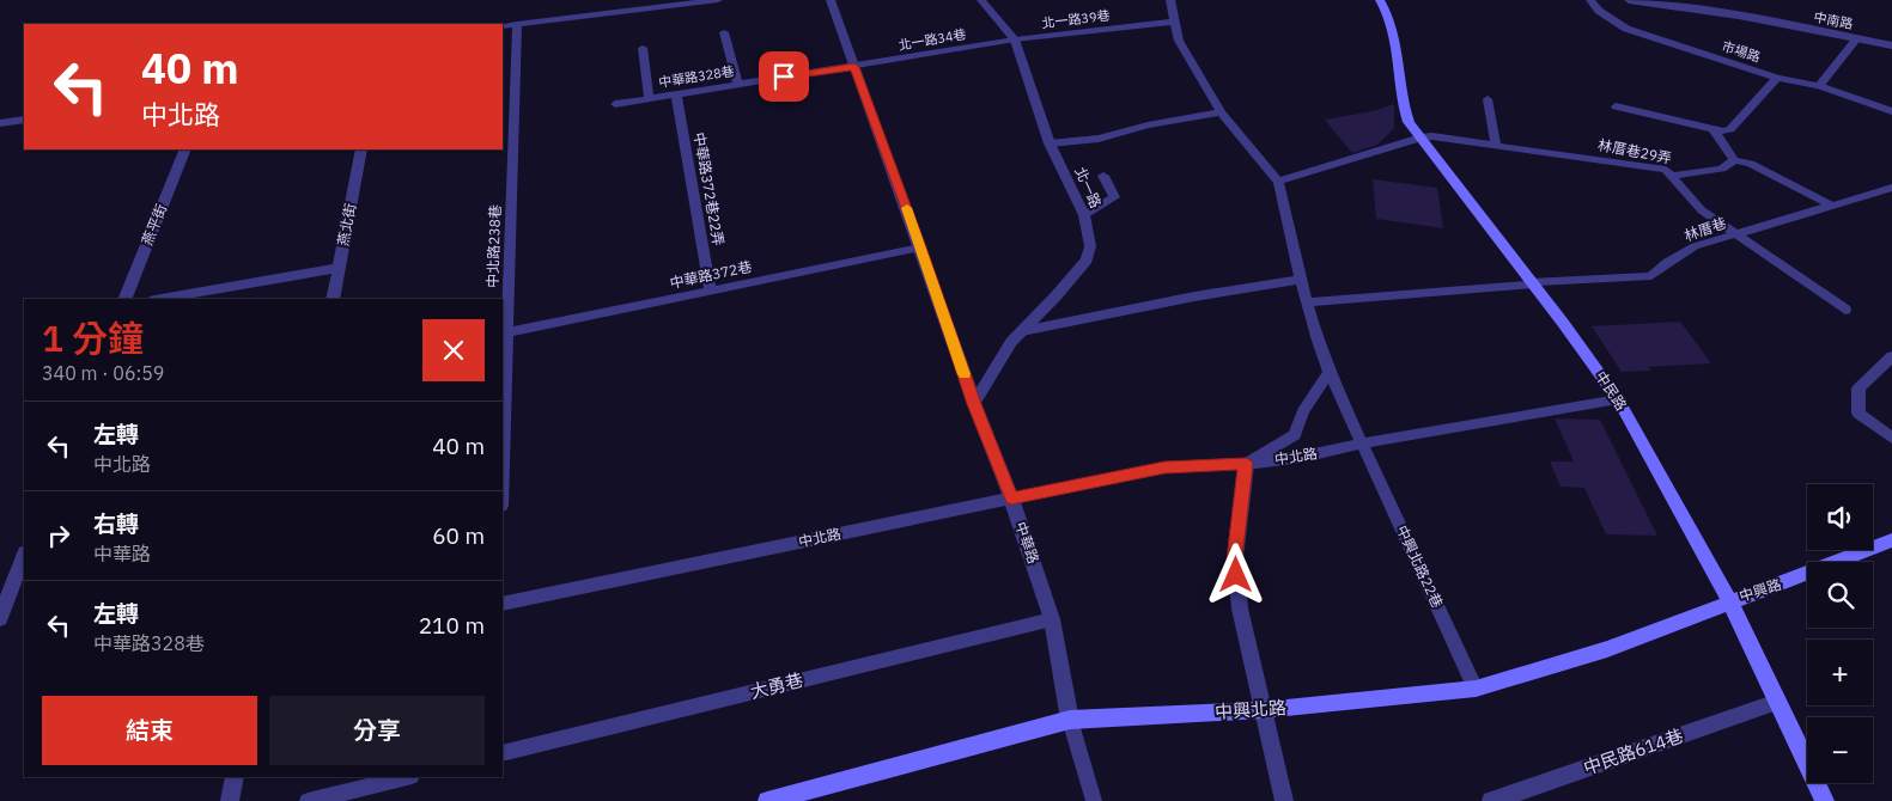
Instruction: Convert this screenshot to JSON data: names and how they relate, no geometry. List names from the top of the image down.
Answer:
{
  "streets": {
    "street": [
      "中南路",
      "市場路",
      "北一路",
      "燕平街",
      "燕北街",
      "中民路",
      "中北路",
      "中華路",
      "中興路",
      "中興北路",
      "中民路614巷"
    ],
    "lane": [
      "北一路39巷",
      "北一路34巷",
      "中華路328巷",
      "林厝巷29弄",
      "中華路372巷22弄",
      "林厝巷",
      "中北路238巷",
      "中華路372巷",
      "中興北路22巷",
      "大勇巷"
    ]
  },
  "crossings": [
    ["北一路39巷", "北一路34巷"],
    ["北一路39巷", "北一路"],
    ["北一路34巷", "中華路328巷"],
    ["北一路34巷", "北一路"],
    ["北一路34巷", "中華路"],
    ["中華路328巷", "中華路372巷22弄"],
    ["中華路328巷", "中華路"],
    ["林厝巷29弄", "中民路"],
    ["北一路", "中華路"],
    ["中華路372巷22弄", "中華路372巷"],
    ["林厝巷", "中民路"],
    ["中北路238巷", "中華路372巷"],
    ["中華路372巷", "中華路"],
    ["中民路", "中北路"],
    ["中民路", "中興路"],
    ["中民路", "中興北路"],
    ["中民路", "中民路614巷"],
    ["中北路", "中華路"],
    ["中北路", "中興北路22巷"],
    ["中華路", "大勇巷"],
    ["中華路", "中興北路"],
    ["中興北路22巷", "中興北路"],
    ["中興路", "中興北路"]
  ],
  "page": {
    "turn": ["40 m", "中北路"],
    "heading": ["1 分鐘", "340 m · 06:59"],
    "list": [
      {
        "name": "左轉",
        "note": "中北路",
        "value": "40 m"
      },
      {
        "name": "右轉",
        "note": "中華路",
        "value": "60 m"
      },
      {
        "name": "左轉",
        "note": "中華路328巷",
        "value": "210 m"
      }
    ],
    "map_buttons": ["+", "−"],
    "buttons": ["結束", "分享"]
  }
}
